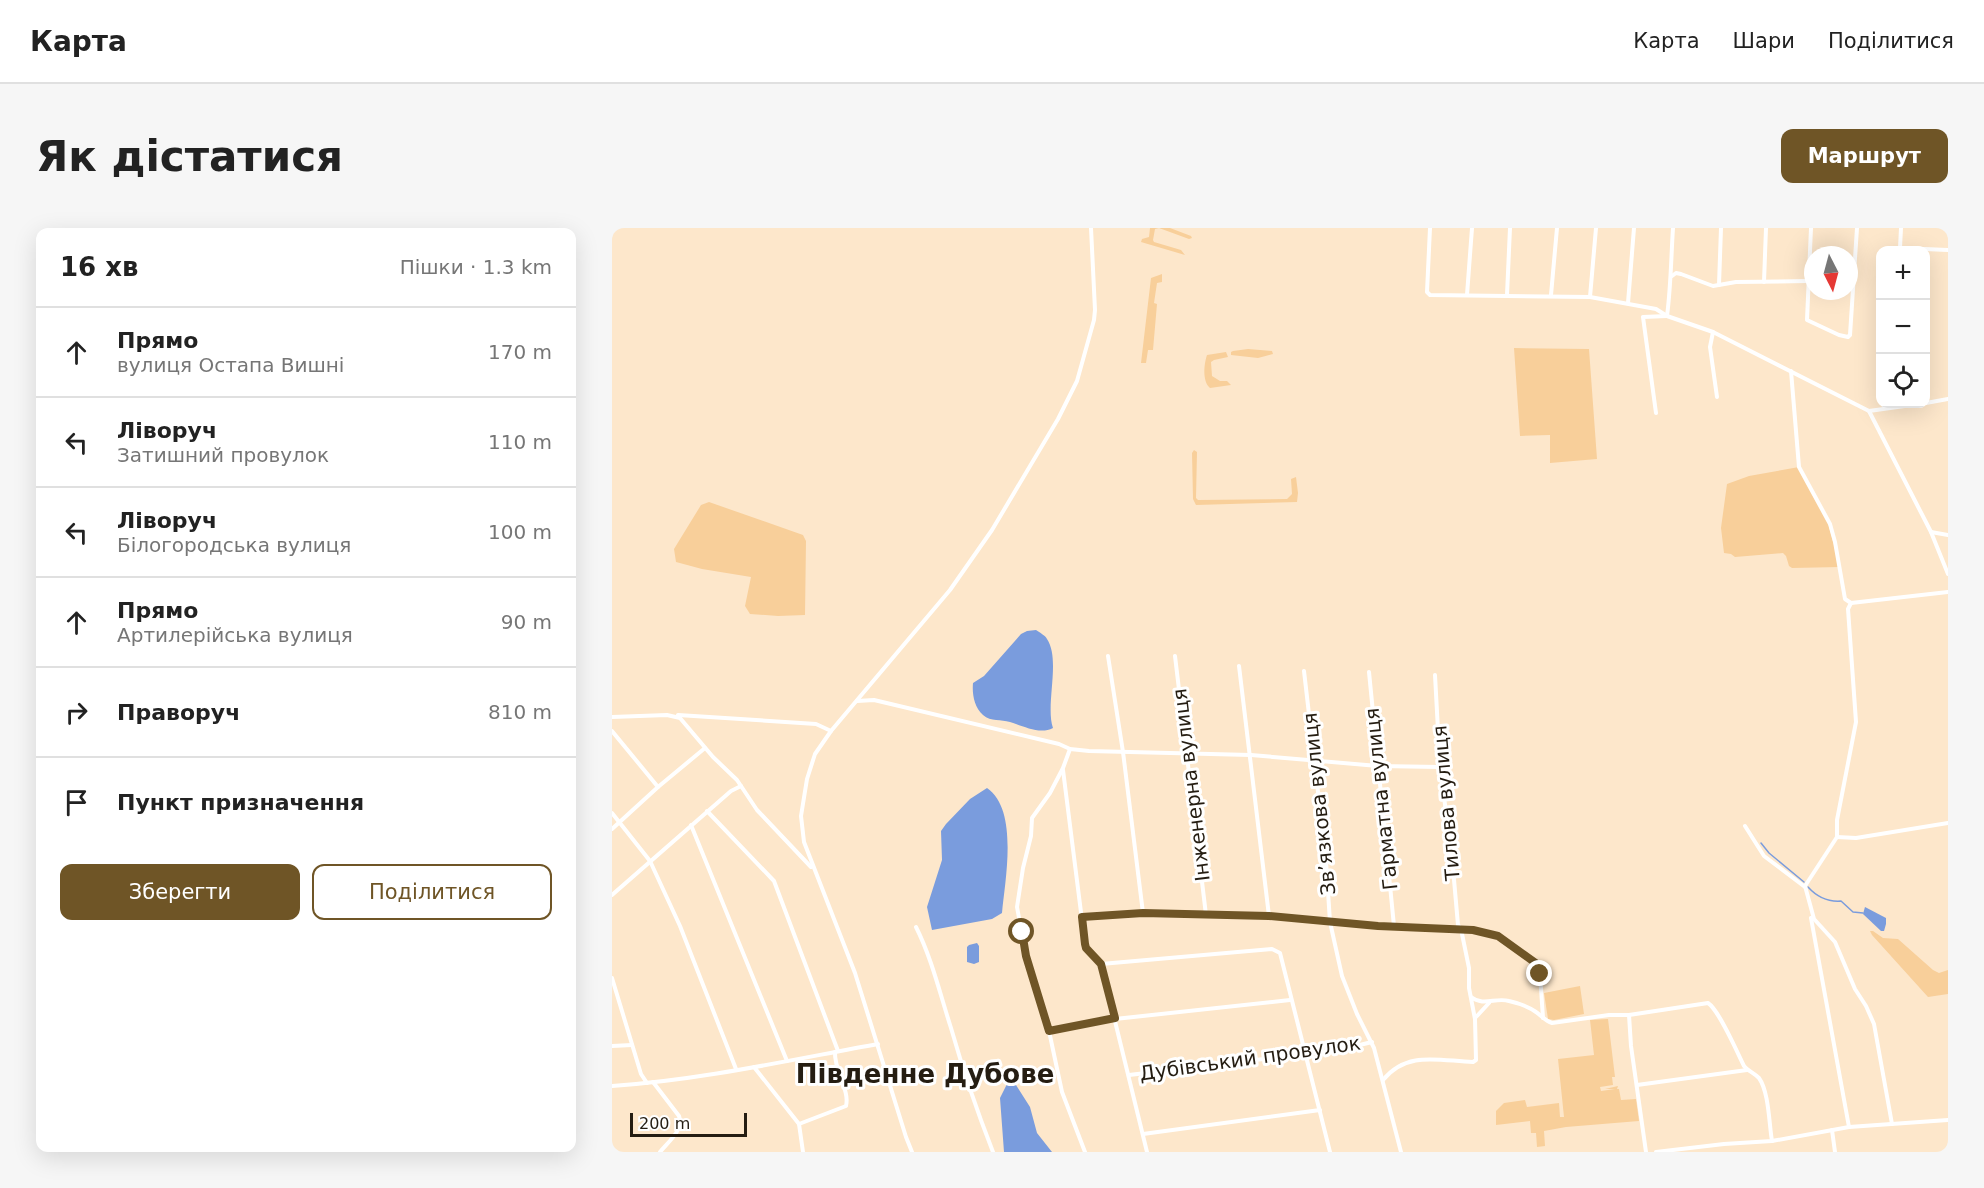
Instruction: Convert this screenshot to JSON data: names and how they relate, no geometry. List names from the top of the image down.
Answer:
{
  "streets": {
    "street": [
      "Інженерна вулиця",
      "Гарматна вулиця",
      "Тилова вулиця",
      "Звʼязкова вулиця",
      "Дубівський провулок"
    ]
  },
  "crossings": [
    ["Тилова вулиця", "Звʼязкова вулиця"],
    ["Звʼязкова вулиця", "Дубівський провулок"]
  ],
  "districts": ["Південне Дубове"],
  "scale_bar": "200 m",
  "north": "bottom",
  "page": {
    "header": "Карта",
    "nav": ["Карта", "Шари", "Поділитися"],
    "buttons": [
      "Маршрут",
      ["Зберегти", "Поділитися"]
    ],
    "title": "Як дістатися",
    "heading": ["16 хв", "Пішки · 1.3 km"],
    "map_buttons": ["+", "−"],
    "list": [
      ["Прямо", "вулиця Остапа Вишні", "170 m"],
      ["Ліворуч", "Затишний провулок", "110 m"],
      ["Ліворуч", "Білогородська вулиця", "100 m"],
      ["Прямо", "Артилерійська вулиця", "90 m"],
      ["Праворуч", "810 m"],
      "Пункт призначення"
    ],
    "scale": "200 m"
  }
}
